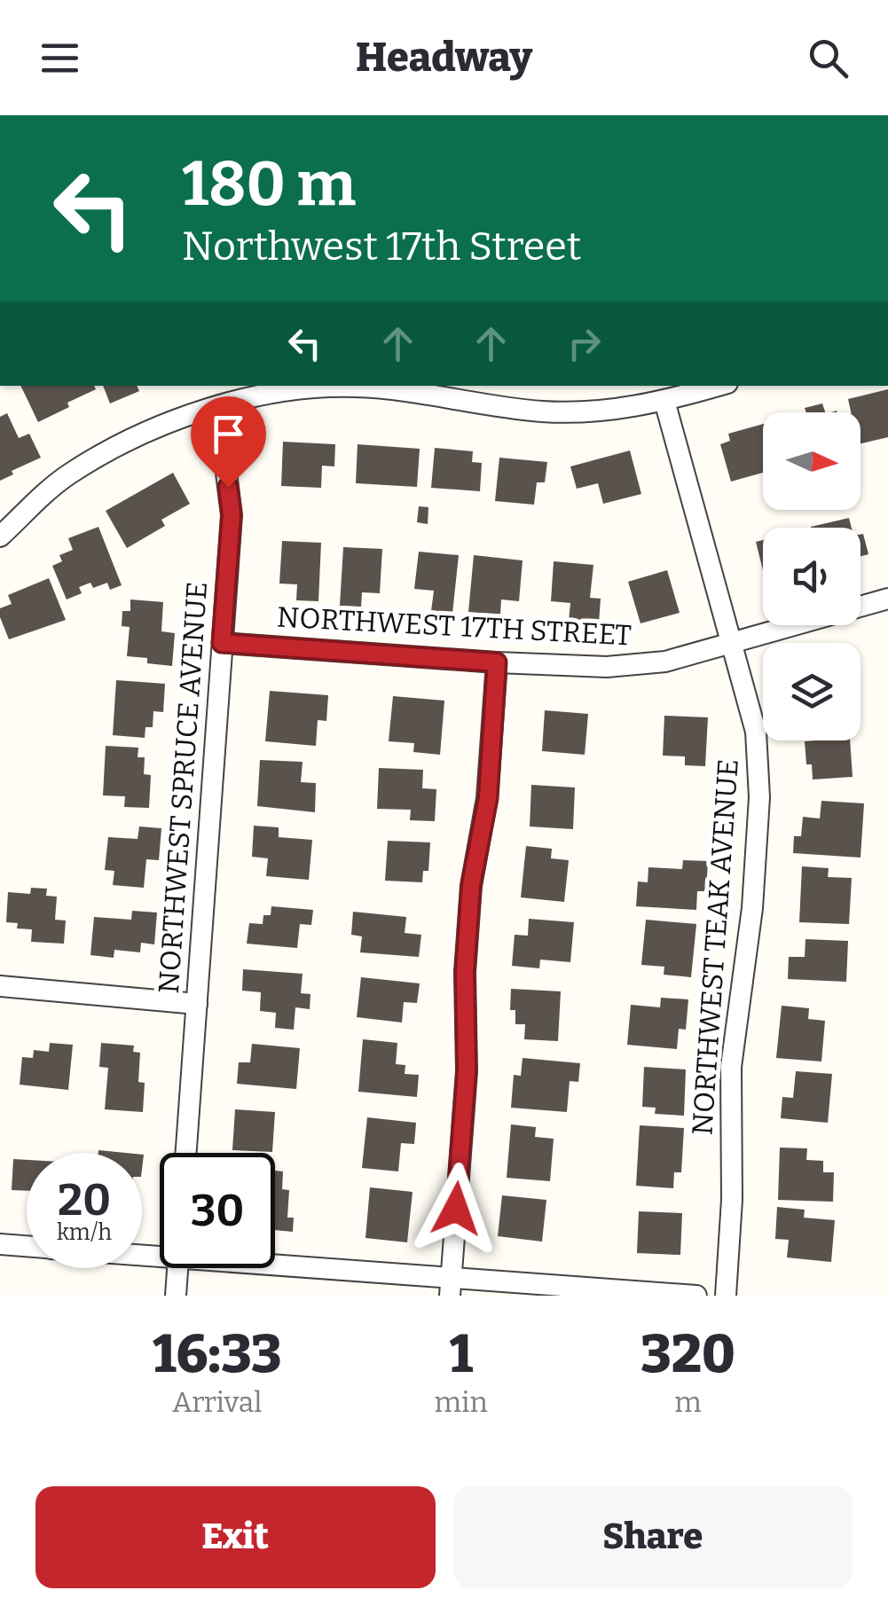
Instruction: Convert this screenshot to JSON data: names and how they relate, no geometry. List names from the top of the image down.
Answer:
{
  "streets": {
    "street": ["NORTHWEST 17TH STREET", "NORTHWEST SPRUCE AVENUE", "NORTHWEST TEAK AVENUE"]
  },
  "crossings": [
    ["NORTHWEST 17TH STREET", "NORTHWEST SPRUCE AVENUE"],
    ["NORTHWEST 17TH STREET", "NORTHWEST TEAK AVENUE"]
  ],
  "north": "right",
  "page": {
    "header": "Headway",
    "turn": ["180 m", "Northwest 17th Street"],
    "speed": "20 km/h",
    "limit": "30",
    "eta": [
      "16:33",
      "Arrival",
      "1",
      "min",
      "320",
      "m"
    ],
    "buttons": ["Exit", "Share"]
  }
}
